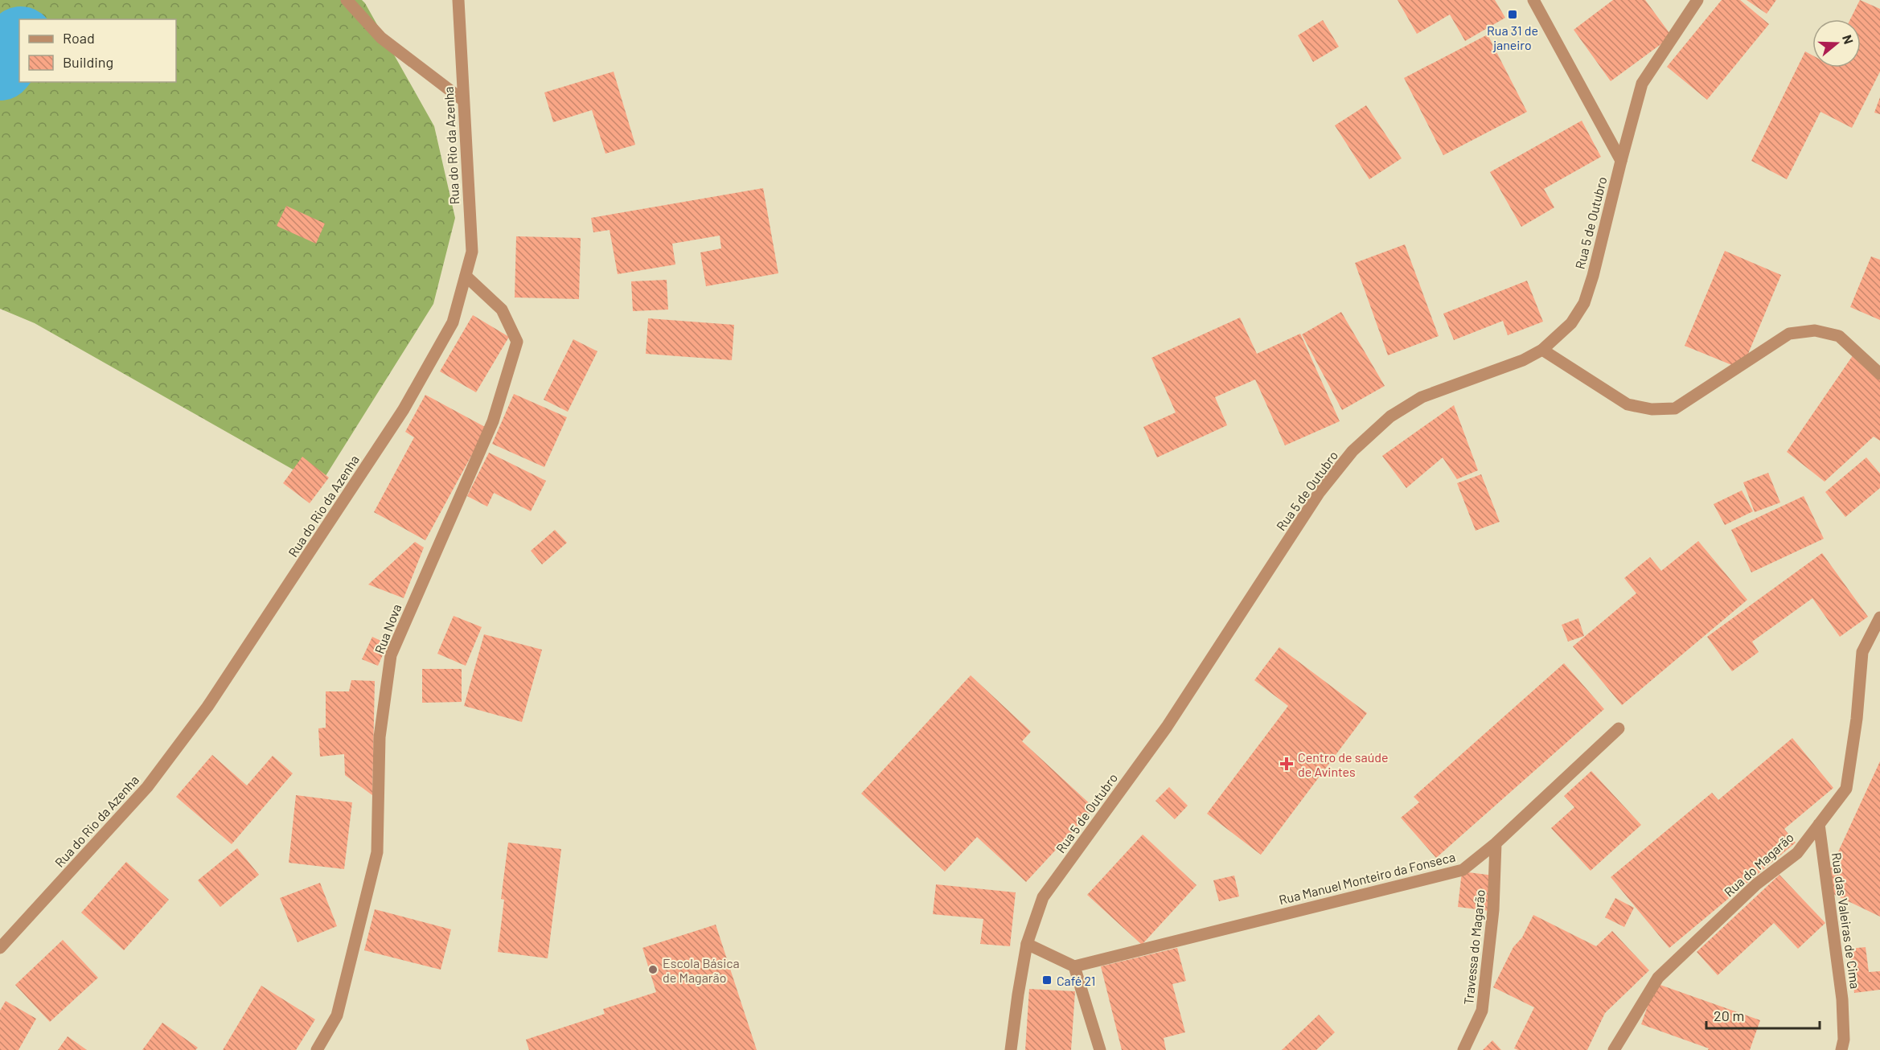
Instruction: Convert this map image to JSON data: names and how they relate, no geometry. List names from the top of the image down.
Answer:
{
  "streets": {
    "street": [
      "Rua do Rio da Azenha",
      "Rua 5 de Outubro",
      "Rua Nova",
      "Rua do Magarão",
      "Rua Manuel Monteiro da Fonseca",
      "Rua das Valeiras de Cima",
      "Travessa do Magarão"
    ]
  },
  "crossings": [
    ["Rua do Rio da Azenha", "Rua Nova"],
    ["Rua do Magarão", "Rua das Valeiras de Cima"],
    ["Rua Manuel Monteiro da Fonseca", "Travessa do Magarão"]
  ],
  "places": {
    "transit": ["Rua 31 de janeiro", "Café 21"],
    "health": ["Centro de saúde de Avintes"],
    "other": ["Escola Básica de Magarão"]
  },
  "legend": ["Road", "Building"],
  "scale_bar": "20 m",
  "north": "right"
}
